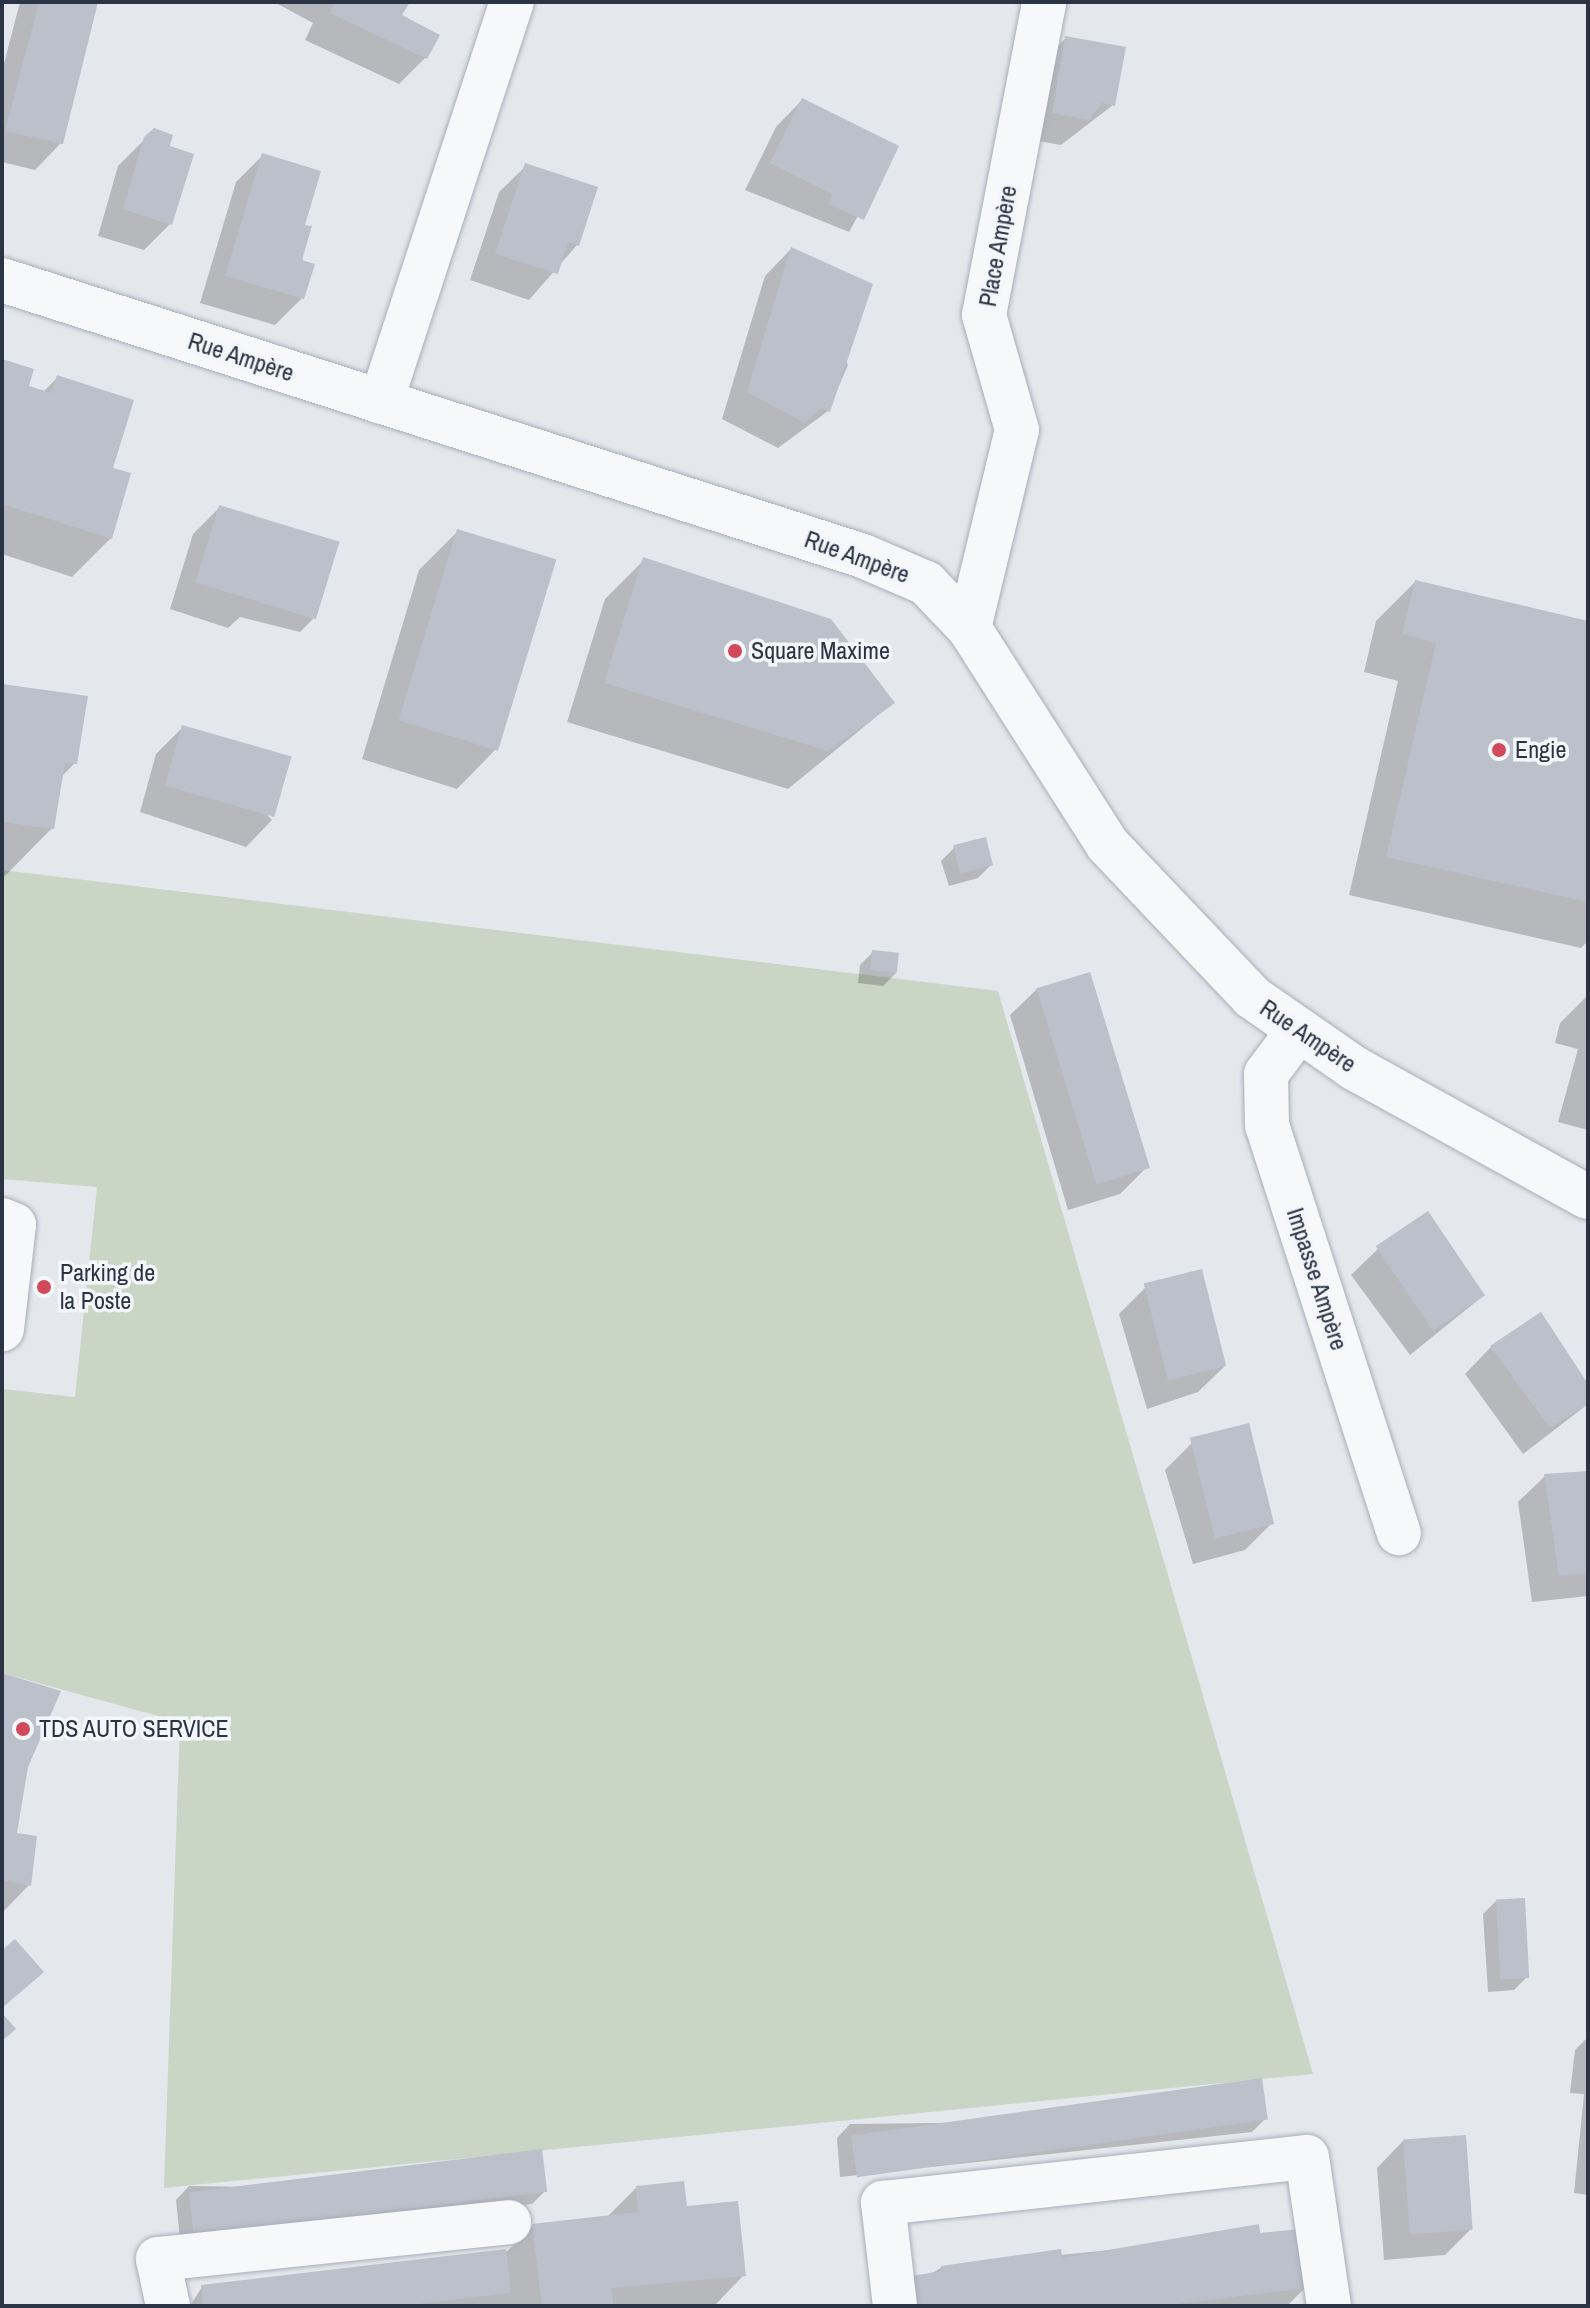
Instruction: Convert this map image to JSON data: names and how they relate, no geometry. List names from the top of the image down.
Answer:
{
  "streets": {
    "street": ["Place Ampère", "Rue Ampère", "Impasse Ampère"]
  },
  "crossings": [
    ["Place Ampère", "Rue Ampère"],
    ["Rue Ampère", "Impasse Ampère"]
  ],
  "places": [
    "Square Maxime",
    "Engie",
    "Parking de la Poste",
    "TDS AUTO SERVICE"
  ]
}
